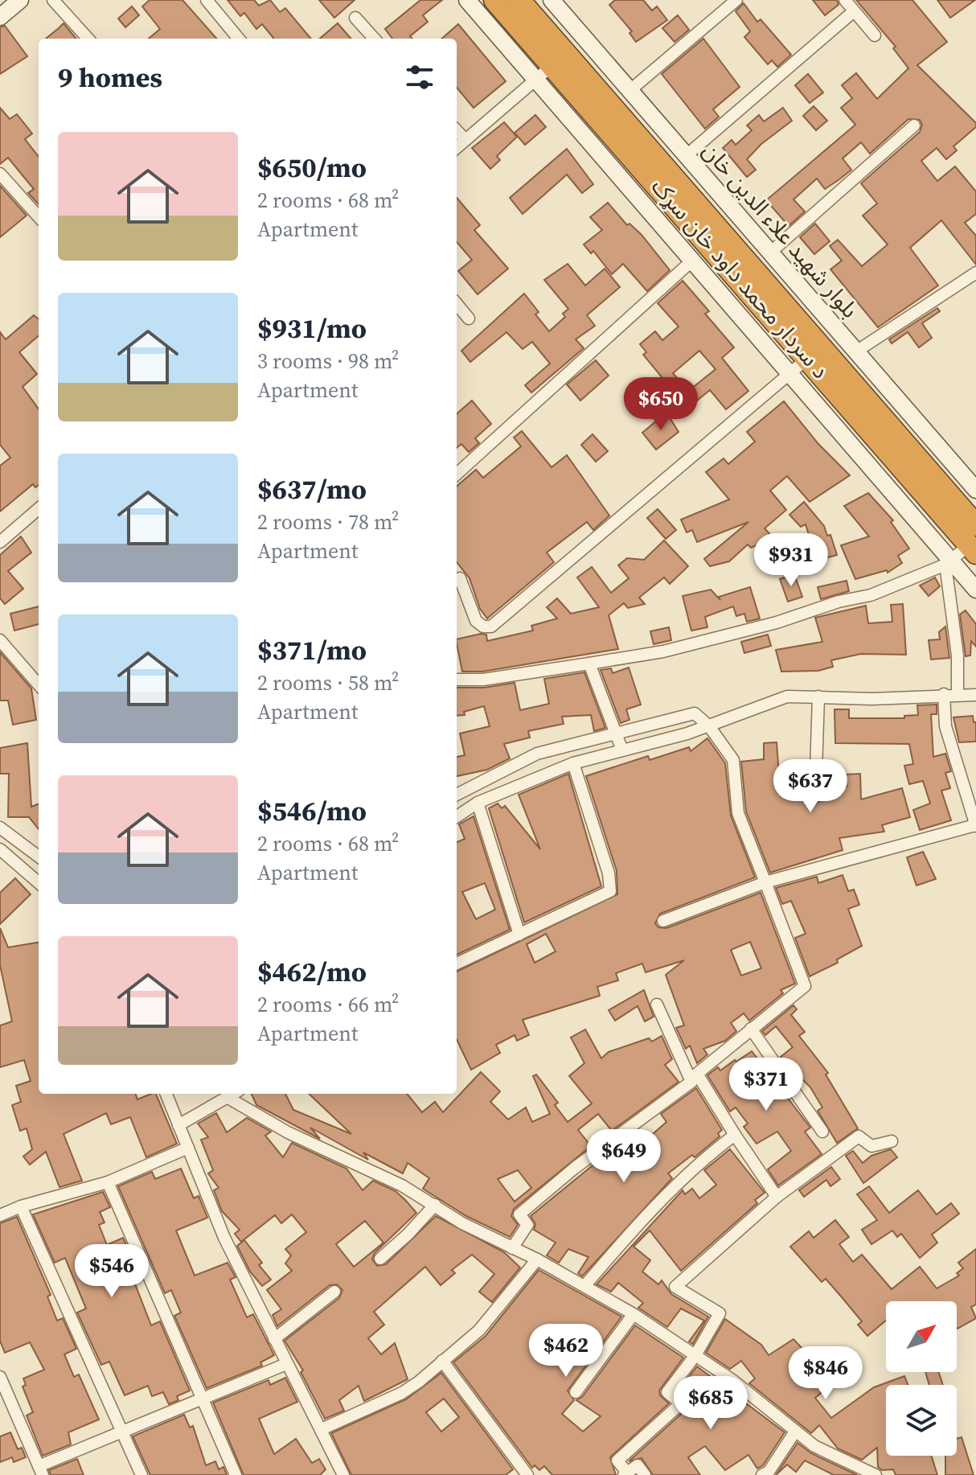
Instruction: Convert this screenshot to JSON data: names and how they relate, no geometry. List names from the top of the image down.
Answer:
{
  "streets": {
    "highway": ["د سردار محمد داود خان سړک"],
    "street": ["بلوار شهید علاء الدین خان"]
  },
  "north": "top right",
  "page": {
    "heading": "9 homes",
    "list": [
      {
        "name": "$650/mo",
        "note": "2 rooms · 68 m² · Apartment"
      },
      {
        "name": "$931/mo",
        "note": "3 rooms · 98 m² · Apartment"
      },
      {
        "name": "$637/mo",
        "note": "2 rooms · 78 m² · Apartment"
      },
      {
        "name": "$371/mo",
        "note": "2 rooms · 58 m² · Apartment"
      },
      {
        "name": "$546/mo",
        "note": "2 rooms · 68 m² · Apartment"
      },
      {
        "name": "$462/mo",
        "note": "2 rooms · 66 m² · Apartment"
      }
    ],
    "price": [
      "$650",
      "$931",
      "$637",
      "$371",
      "$649",
      "$546",
      "$462",
      "$846",
      "$685"
    ]
  }
}
